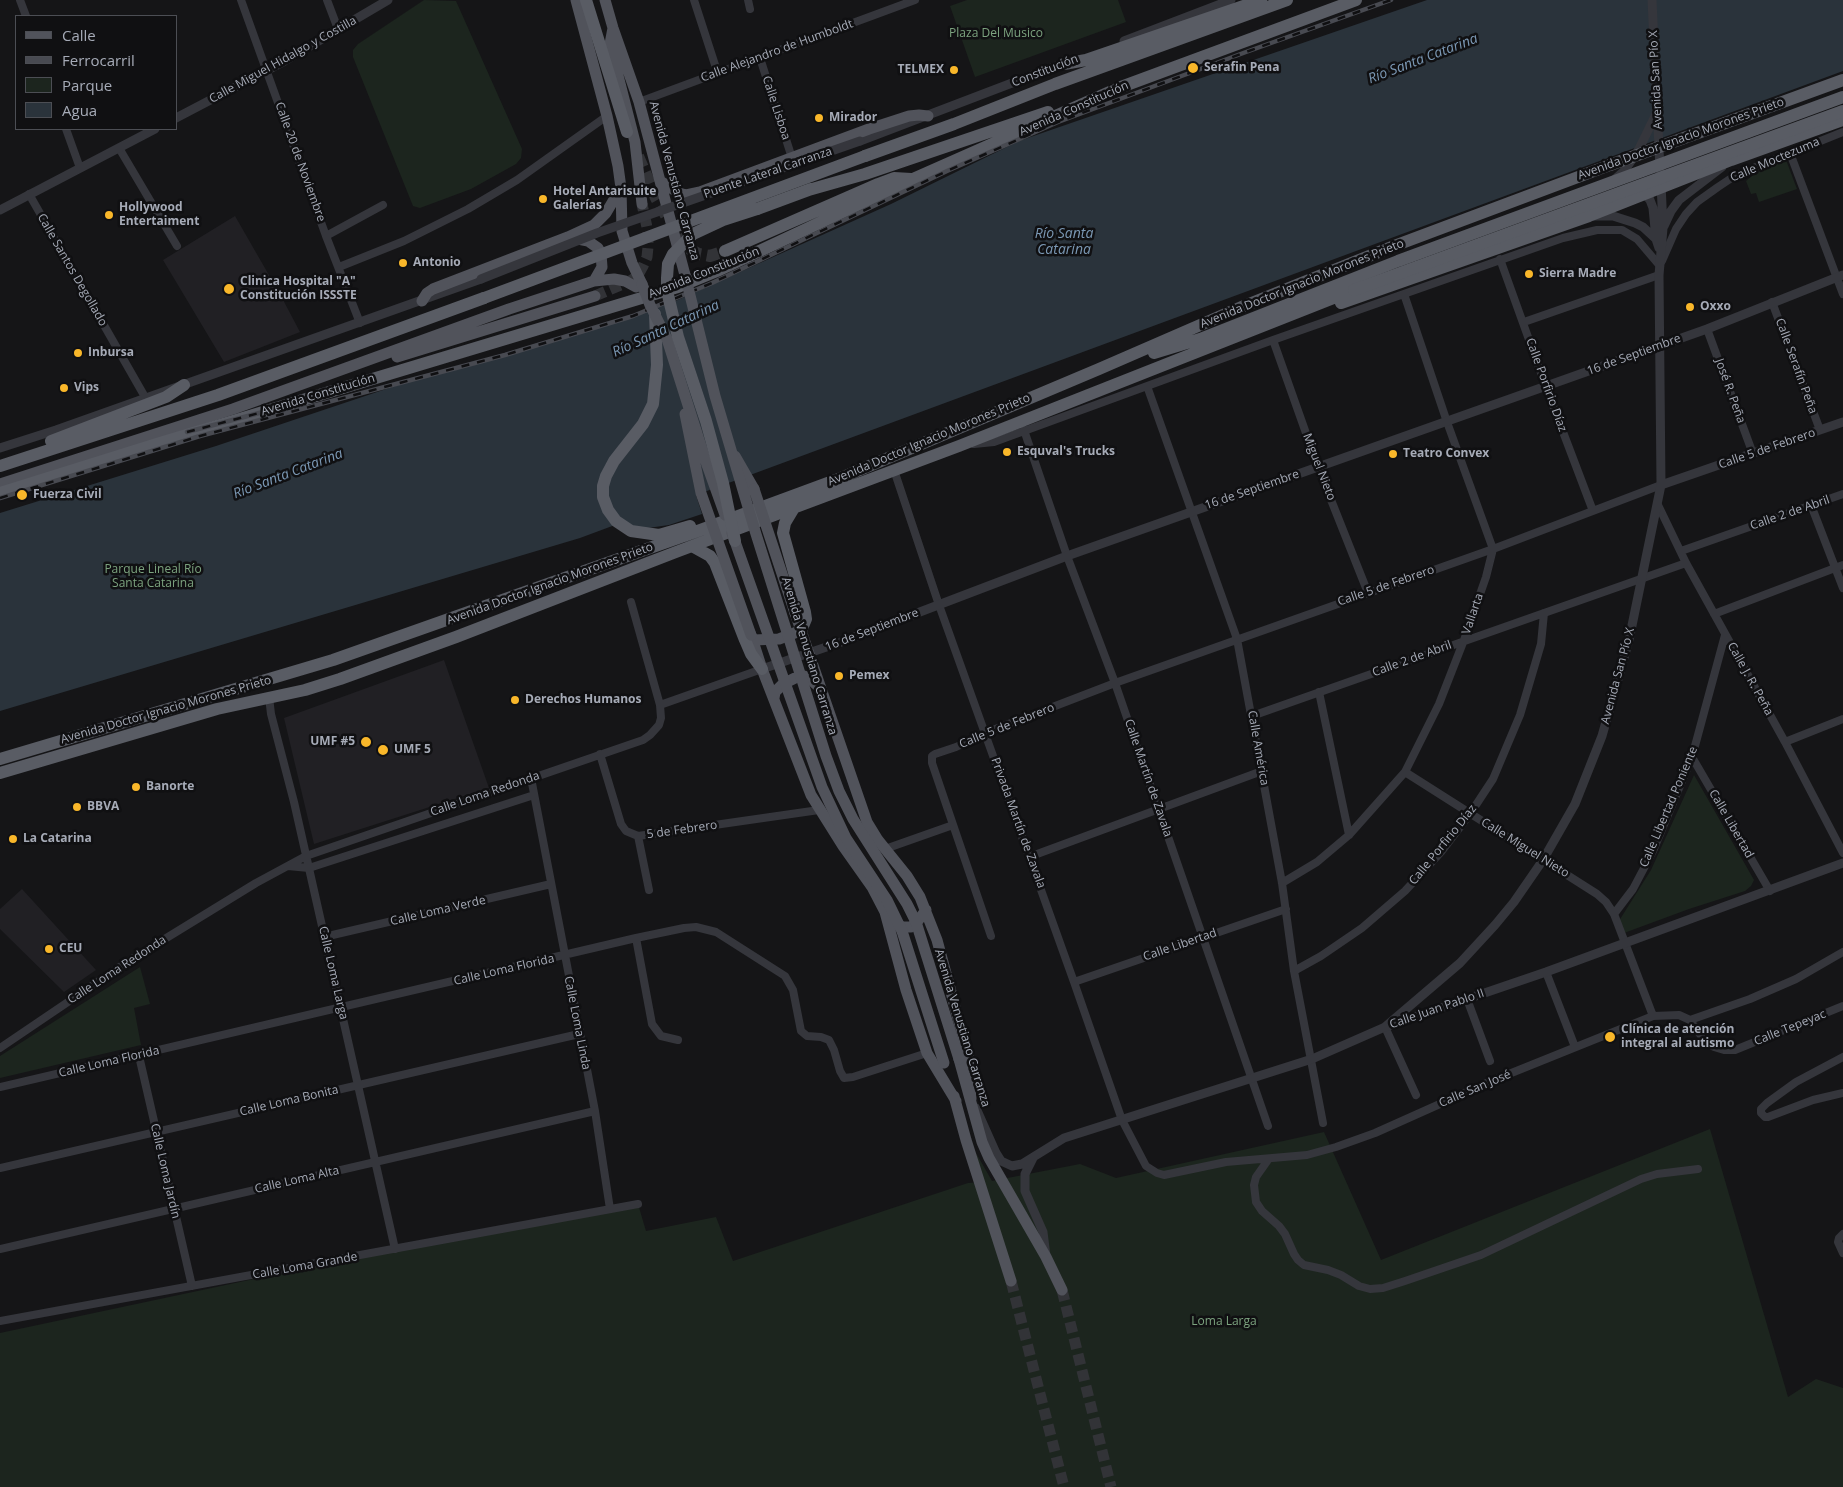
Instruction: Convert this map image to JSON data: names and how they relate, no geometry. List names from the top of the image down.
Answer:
{
  "streets": {
    "highway": ["Avenida Constitución", "Avenida Doctor Ignacio Morones Prieto"],
    "main road": ["Avenida Venustiano Carranza"],
    "street": [
      "Calle Alejandro de Humboldt",
      "Calle Miguel Hidalgo y Costilla",
      "Constitución",
      "Avenida San Pío X",
      "Calle Lisboa",
      "Calle Moctezuma",
      "Calle 20 de Noviembre",
      "Puente Lateral Carranza",
      "Calle Santos Degollado",
      "16 de Septiembre",
      "Calle Serafín Peña",
      "Calle Porfirio Díaz",
      "José R. Peña",
      "Calle 5 de Febrero",
      "Miguel Nieto",
      "Calle 2 de Abril",
      "Vallarta",
      "Calle J. R. Peña",
      "Calle América",
      "Calle Martín de Zavala",
      "Calle Loma Redonda",
      "Calle Libertad Poniente",
      "Privada Martín de Zavala",
      "Calle Libertad",
      "5 de Febrero",
      "Calle Miguel Nieto",
      "Calle Loma Verde",
      "Calle Loma Florida",
      "Calle Loma Larga",
      "Calle Juan Pablo II",
      "Calle Loma Linda",
      "Calle Tepeyac",
      "Calle San José",
      "Calle Loma Bonita",
      "Calle Loma Jardín",
      "Calle Loma Alta",
      "Calle Loma Grande"
    ]
  },
  "crossings": [
    ["Calle Alejandro de Humboldt", "Calle Lisboa"],
    ["Calle Alejandro de Humboldt", "Avenida Venustiano Carranza"],
    ["Calle Miguel Hidalgo y Costilla", "Calle 20 de Noviembre"],
    ["Constitución", "Puente Lateral Carranza"],
    ["Avenida San Pío X", "Calle Moctezuma"],
    ["Avenida San Pío X", "16 de Septiembre"],
    ["Avenida San Pío X", "Calle 5 de Febrero"],
    ["Avenida San Pío X", "Calle 2 de Abril"],
    ["Avenida San Pío X", "Calle J. R. Peña"],
    ["Avenida San Pío X", "Calle Miguel Nieto"],
    ["Avenida San Pío X", "Calle Juan Pablo II"],
    ["Avenida Doctor Ignacio Morones Prieto", "Privada Martín de Zavala"],
    ["Avenida Doctor Ignacio Morones Prieto", "Calle Loma Larga"],
    ["Avenida Venustiano Carranza", "Calle Juan Pablo II"],
    ["16 de Septiembre", "Calle Serafín Peña"],
    ["16 de Septiembre", "Calle Porfirio Díaz"],
    ["16 de Septiembre", "José R. Peña"],
    ["16 de Septiembre", "Miguel Nieto"],
    ["16 de Septiembre", "Calle América"],
    ["16 de Septiembre", "Calle Martín de Zavala"],
    ["16 de Septiembre", "Calle Loma Redonda"],
    ["16 de Septiembre", "Privada Martín de Zavala"],
    ["Calle Serafín Peña", "Calle 5 de Febrero"],
    ["Calle Porfirio Díaz", "Calle 5 de Febrero"],
    ["Calle Porfirio Díaz", "Calle 2 de Abril"],
    ["Calle Porfirio Díaz", "Calle América"],
    ["Calle Porfirio Díaz", "Calle Miguel Nieto"],
    ["José R. Peña", "Calle 5 de Febrero"],
    ["Calle 5 de Febrero", "Miguel Nieto"],
    ["Calle 5 de Febrero", "Vallarta"],
    ["Calle 5 de Febrero", "Calle América"],
    ["Calle 5 de Febrero", "Calle Martín de Zavala"],
    ["Calle 5 de Febrero", "Privada Martín de Zavala"],
    ["Calle 2 de Abril", "Vallarta"],
    ["Calle 2 de Abril", "Calle J. R. Peña"],
    ["Calle 2 de Abril", "Calle América"],
    ["Vallarta", "Calle América"],
    ["Vallarta", "Calle Miguel Nieto"],
    ["Calle J. R. Peña", "Calle Libertad Poniente"],
    ["Calle América", "Calle Libertad"],
    ["Calle América", "Calle Juan Pablo II"],
    ["Calle Martín de Zavala", "Calle Libertad"],
    ["Calle Martín de Zavala", "Calle Juan Pablo II"],
    ["Calle Loma Redonda", "5 de Febrero"],
    ["Calle Loma Redonda", "Calle Loma Larga"],
    ["Calle Loma Redonda", "Calle Loma Linda"],
    ["Calle Libertad Poniente", "Calle Libertad"],
    ["Calle Libertad Poniente", "Calle Miguel Nieto"],
    ["Privada Martín de Zavala", "Calle Libertad"],
    ["Privada Martín de Zavala", "Calle Juan Pablo II"],
    ["Privada Martín de Zavala", "Calle San José"],
    ["Calle Libertad", "Calle Juan Pablo II"],
    ["Calle Loma Verde", "Calle Loma Larga"],
    ["Calle Loma Verde", "Calle Loma Linda"],
    ["Calle Loma Florida", "Calle Loma Larga"],
    ["Calle Loma Florida", "Calle Loma Linda"],
    ["Calle Loma Florida", "Calle Loma Jardín"],
    ["Calle Loma Larga", "Calle Loma Bonita"],
    ["Calle Loma Larga", "Calle Loma Alta"],
    ["Calle Loma Larga", "Calle Loma Grande"],
    ["Calle Juan Pablo II", "Calle San José"],
    ["Calle Loma Linda", "Calle Loma Bonita"],
    ["Calle Loma Linda", "Calle Loma Alta"],
    ["Calle Loma Linda", "Calle Loma Grande"],
    ["Calle Tepeyac", "Calle San José"],
    ["Calle Loma Bonita", "Calle Loma Jardín"],
    ["Calle Loma Jardín", "Calle Loma Alta"],
    ["Calle Loma Jardín", "Calle Loma Grande"]
  ],
  "water": ["Río Santa Catarina"],
  "parks": ["Plaza Del Musico", "Parque Lineal Río Santa Catarina", "Loma Larga"],
  "places": [
    "Serafin Pena",
    "TELMEX",
    "Mirador",
    "Hotel Antarisuite Galerías",
    "Hollywood Entertaiment",
    "Antonio",
    "Sierra Madre",
    "Clinica Hospital \"A\" Constitución ISSSTE",
    "Oxxo",
    "Inbursa",
    "Vips",
    "Esquval's Trucks",
    "Teatro Convex",
    "Fuerza Civil",
    "Pemex",
    "Derechos Humanos",
    "UMF #5",
    "UMF 5",
    "Banorte",
    "BBVA",
    "La Catarina",
    "CEU",
    "Clínica de atención integral al autismo"
  ],
  "legend": [
    "Calle",
    "Ferrocarril",
    "Parque",
    "Agua"
  ]
}
